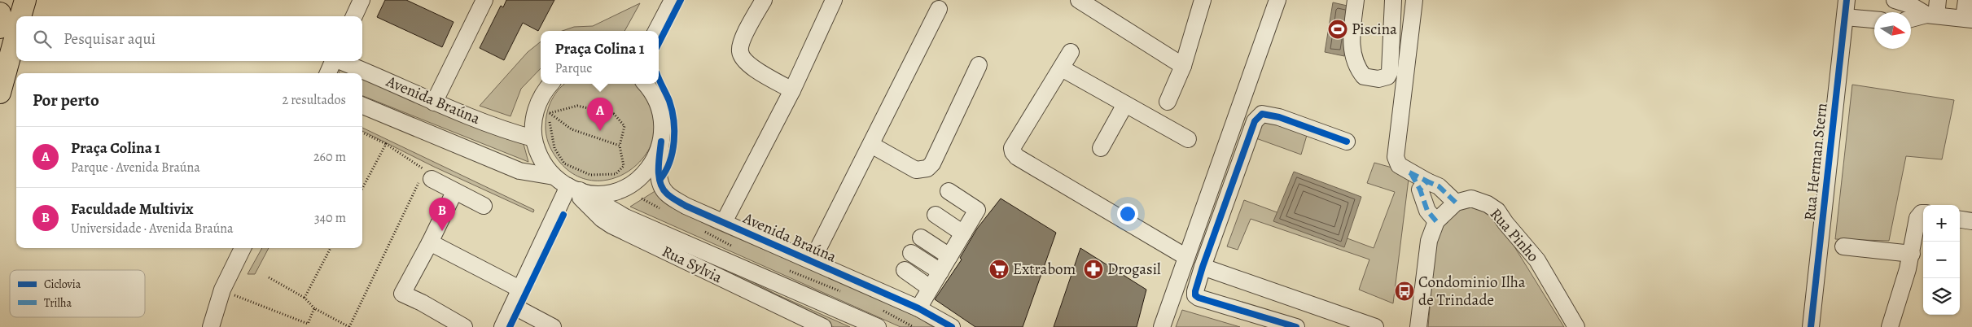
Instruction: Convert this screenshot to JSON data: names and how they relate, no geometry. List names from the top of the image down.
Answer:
{
  "streets": {
    "street": [
      "Avenida Braúna",
      "Rua Herman Stern",
      "Rua Pinho",
      "Rua Sylvia"
    ]
  },
  "places": {
    "sports": ["Piscina"],
    "supermarket": ["Extrabom"],
    "pharmacy": ["Drogasil"],
    "bus stop": ["Condominio Ilha de Trindade"]
  },
  "legend": ["Ciclovia", "Trilha"],
  "north": "right",
  "page": {
    "search": "Pesquisar aqui",
    "popup": ["Praça Colina 1", "Parque"],
    "heading": ["Por perto", "2 resultados"],
    "pins": ["A", "B"],
    "list": [
      {
        "mark": "A",
        "name": "Praça Colina 1",
        "note": "Parque · Avenida Braúna",
        "value": "260 m"
      },
      {
        "mark": "B",
        "name": "Faculdade Multivix",
        "note": "Universidade · Avenida Braúna",
        "value": "340 m"
      }
    ],
    "map_buttons": ["+", "−"]
  }
}
